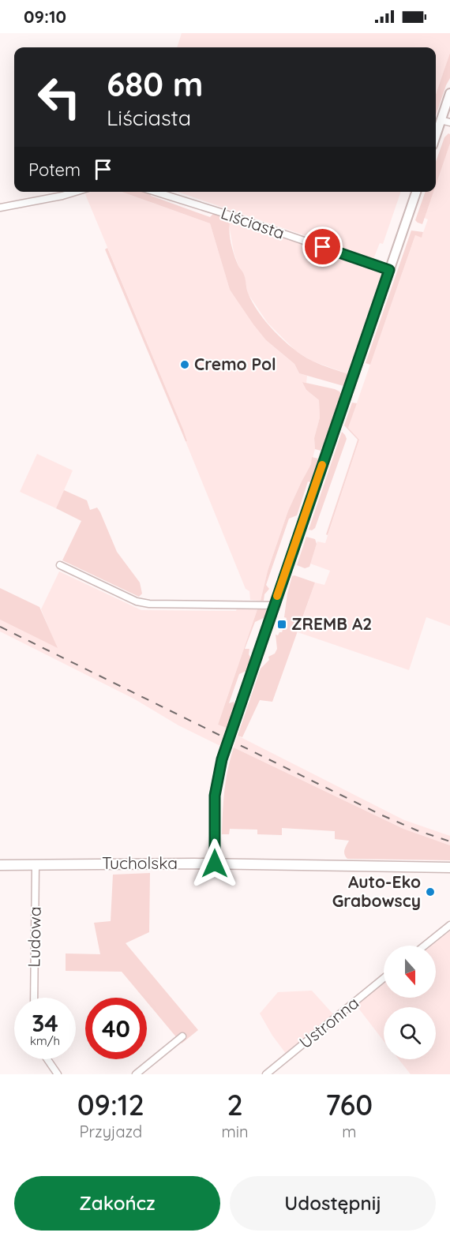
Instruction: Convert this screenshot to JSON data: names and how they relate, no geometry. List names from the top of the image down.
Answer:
{
  "streets": {
    "main road": ["Tucholska"],
    "street": ["Liściasta", "Ludowa", "Ustronna"]
  },
  "crossings": [
    ["Tucholska", "Ludowa"]
  ],
  "places": {
    "other": ["Cremo Pol", "Auto-Eko Grabowscy"],
    "transit": ["ZREMB A2"]
  },
  "north": "bottom",
  "page": {
    "status": "09:10",
    "turn": ["680 m", "Liściasta"],
    "then": "Potem",
    "speed": "34 km/h",
    "limit": "40",
    "eta": [
      "09:12",
      "Przyjazd",
      "2",
      "min",
      "760",
      "m"
    ],
    "buttons": ["Zakończ", "Udostępnij"]
  }
}
